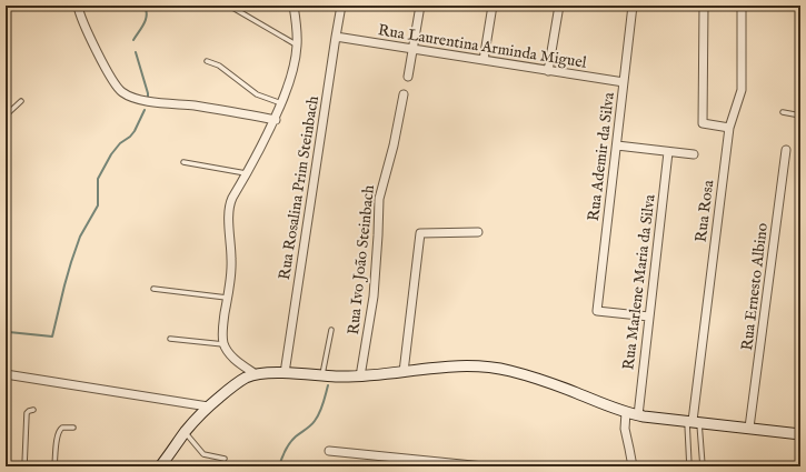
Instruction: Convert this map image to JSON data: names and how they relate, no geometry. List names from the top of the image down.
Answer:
{
  "streets": {
    "street": [
      "Rua Laurentina Arminda Miguel",
      "Rua Ademir da Silva",
      "Rua Rosalina Prim Steinbach",
      "Rua Rosa",
      "Rua Ivo João Steinbach",
      "Rua Marlene Maria da Silva",
      "Rua Ernesto Albino"
    ]
  },
  "crossings": [
    ["Rua Laurentina Arminda Miguel", "Rua Ademir da Silva"],
    ["Rua Laurentina Arminda Miguel", "Rua Rosalina Prim Steinbach"],
    ["Rua Ademir da Silva", "Rua Marlene Maria da Silva"]
  ]
}
